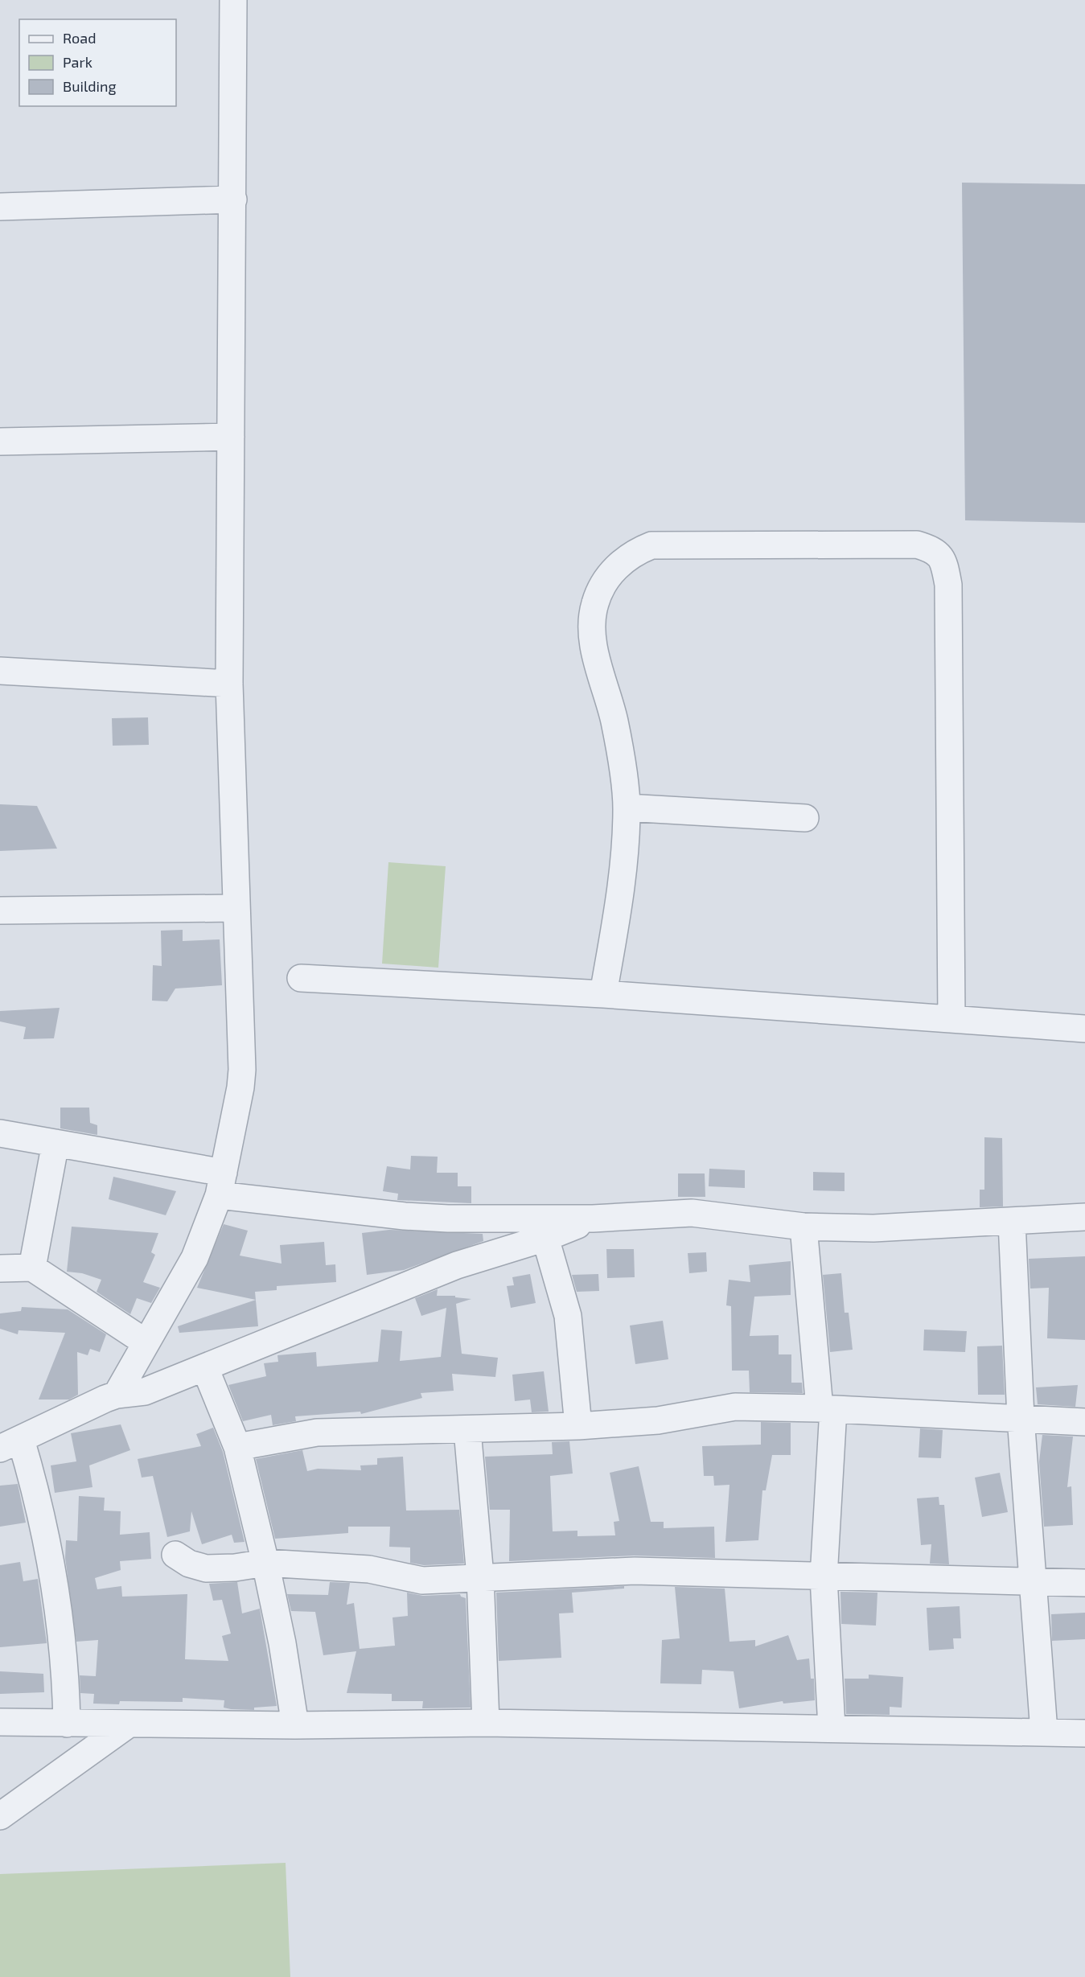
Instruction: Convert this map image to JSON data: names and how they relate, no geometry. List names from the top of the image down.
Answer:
{
  "legend": ["Road", "Park", "Building"]
}
